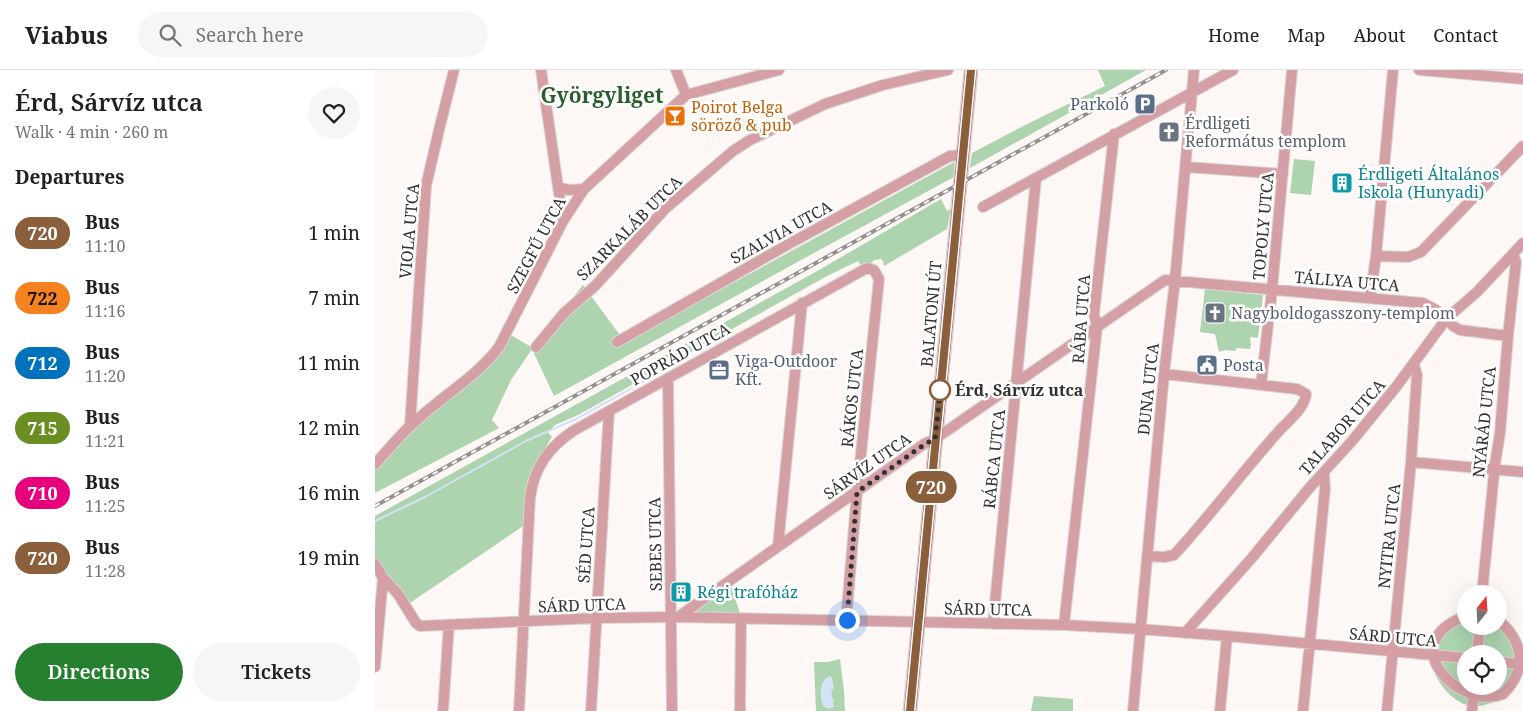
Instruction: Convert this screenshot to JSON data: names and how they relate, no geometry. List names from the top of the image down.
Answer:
{
  "streets": {
    "main road": ["BALATONI ÚT"],
    "street": [
      "TOPOLY UTCA",
      "SZARKALÁB UTCA",
      "VIOLA UTCA",
      "SZALVIA UTCA",
      "SZEGFŰ UTCA",
      "TÁLLYA UTCA",
      "RÁBA UTCA",
      "POPRÁD UTCA",
      "DUNA UTCA",
      "RÁKOS UTCA",
      "NYÁRÁD UTCA",
      "TALABOR UTCA",
      "RÁBCA UTCA",
      "SÁRVÍZ UTCA",
      "NYITRA UTCA",
      "SEBES UTCA",
      "SÉD UTCA",
      "SÁRD UTCA"
    ]
  },
  "crossings": [
    ["TOPOLY UTCA", "TÁLLYA UTCA"],
    ["VIOLA UTCA", "SZEGFŰ UTCA"],
    ["SZALVIA UTCA", "BALATONI ÚT"],
    ["TÁLLYA UTCA", "DUNA UTCA"],
    ["TÁLLYA UTCA", "NYÁRÁD UTCA"],
    ["TÁLLYA UTCA", "TALABOR UTCA"],
    ["TÁLLYA UTCA", "SÁRVÍZ UTCA"],
    ["BALATONI ÚT", "SÁRVÍZ UTCA"],
    ["BALATONI ÚT", "SÁRD UTCA"],
    ["RÁBA UTCA", "SÁRVÍZ UTCA"],
    ["RÁBA UTCA", "SÁRD UTCA"],
    ["POPRÁD UTCA", "RÁKOS UTCA"],
    ["POPRÁD UTCA", "SEBES UTCA"],
    ["POPRÁD UTCA", "SÉD UTCA"],
    ["POPRÁD UTCA", "SÁRD UTCA"],
    ["DUNA UTCA", "SÁRVÍZ UTCA"],
    ["DUNA UTCA", "SÁRD UTCA"],
    ["RÁKOS UTCA", "SÁRVÍZ UTCA"],
    ["RÁKOS UTCA", "SÁRD UTCA"],
    ["NYÁRÁD UTCA", "TALABOR UTCA"],
    ["TALABOR UTCA", "NYITRA UTCA"],
    ["TALABOR UTCA", "SÁRD UTCA"],
    ["RÁBCA UTCA", "SÁRVÍZ UTCA"],
    ["RÁBCA UTCA", "SÁRD UTCA"],
    ["SÁRVÍZ UTCA", "SEBES UTCA"],
    ["SÁRVÍZ UTCA", "SÁRD UTCA"],
    ["NYITRA UTCA", "SÁRD UTCA"],
    ["SEBES UTCA", "SÁRD UTCA"],
    ["SÉD UTCA", "SÁRD UTCA"]
  ],
  "districts": ["Györgyliget"],
  "places": {
    "parking": ["Parkoló"],
    "bar": ["Poirot Belga söröző & pub"],
    "church": ["Érdligeti Református templom", "Nagyboldogasszony-templom"],
    "building": ["Érdligeti Általános Iskola (Hunyadi)", "Régi trafóház"],
    "public building": ["Posta"],
    "office": ["Viga-Outdoor Kft."],
    "other": ["Érd, Sárvíz utca"]
  },
  "lines": ["bus line 720"],
  "north": "top",
  "page": {
    "header": "Viabus",
    "search": "Search here",
    "nav": [
      "Home",
      "Map",
      "About",
      "Contact"
    ],
    "heading": [
      ["Érd, Sárvíz utca", "Walk · 4 min · 260 m"],
      "Departures"
    ],
    "on_map": "720",
    "list": [
      {
        "mark": "720",
        "name": "Bus",
        "note": "11:10",
        "value": "1 min"
      },
      {
        "mark": "722",
        "name": "Bus",
        "note": "11:16",
        "value": "7 min"
      },
      {
        "mark": "712",
        "name": "Bus",
        "note": "11:20",
        "value": "11 min"
      },
      {
        "mark": "715",
        "name": "Bus",
        "note": "11:21",
        "value": "12 min"
      },
      {
        "mark": "710",
        "name": "Bus",
        "note": "11:25",
        "value": "16 min"
      },
      {
        "mark": "720",
        "name": "Bus",
        "note": "11:28",
        "value": "19 min"
      }
    ],
    "buttons": ["Directions", "Tickets"]
  }
}
